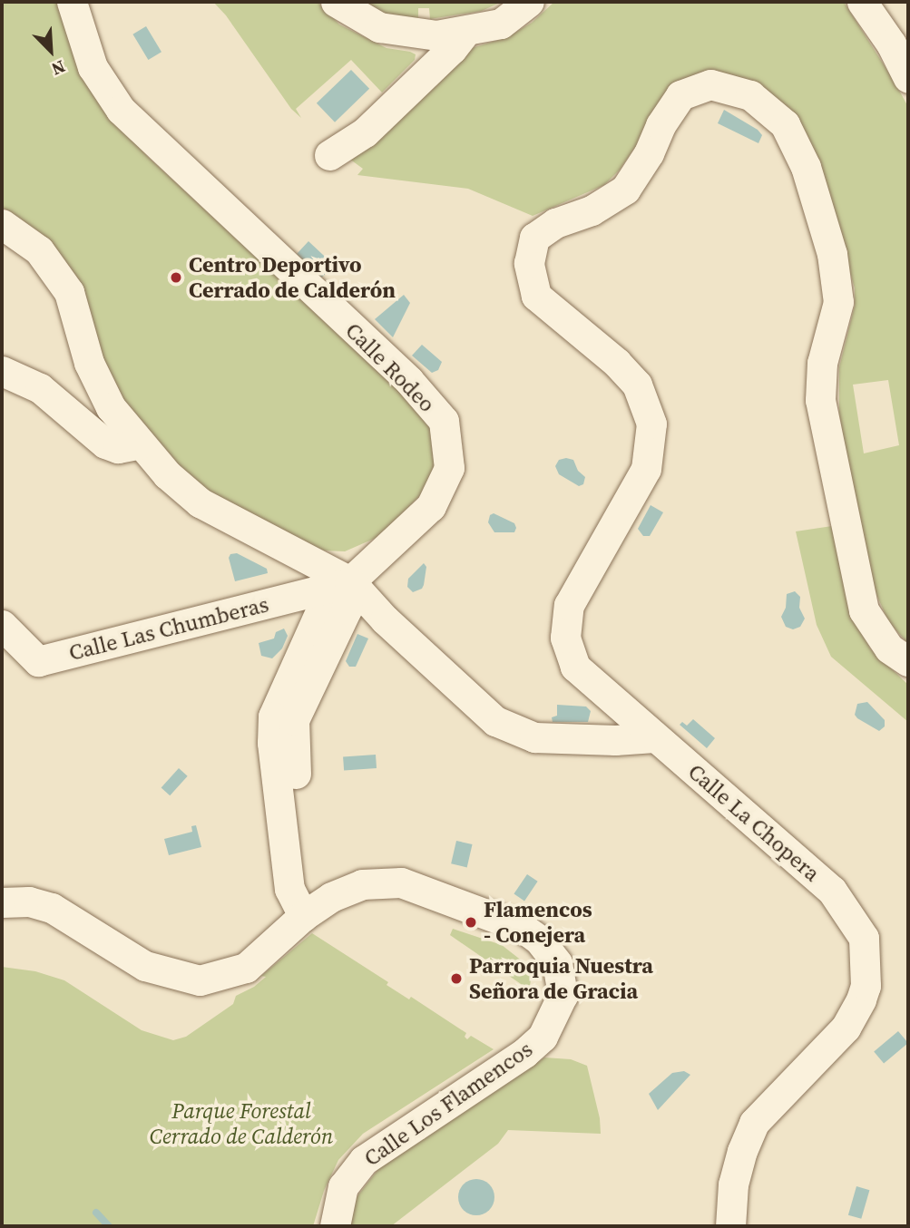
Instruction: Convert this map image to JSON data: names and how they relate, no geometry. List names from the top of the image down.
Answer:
{
  "streets": {
    "street": [
      "Calle Rodeo",
      "Calle Las Chumberas",
      "Calle La Chopera",
      "Calle Los Flamencos"
    ]
  },
  "crossings": [
    ["Calle Rodeo", "Calle Las Chumberas"]
  ],
  "parks": ["Parque Forestal Cerrado de Calderón"],
  "places": ["Centro Deportivo Cerrado de Calderón", "Flamencos - Conejera", "Parroquia Nuestra Señora de Gracia"],
  "north": "bottom right"
}
